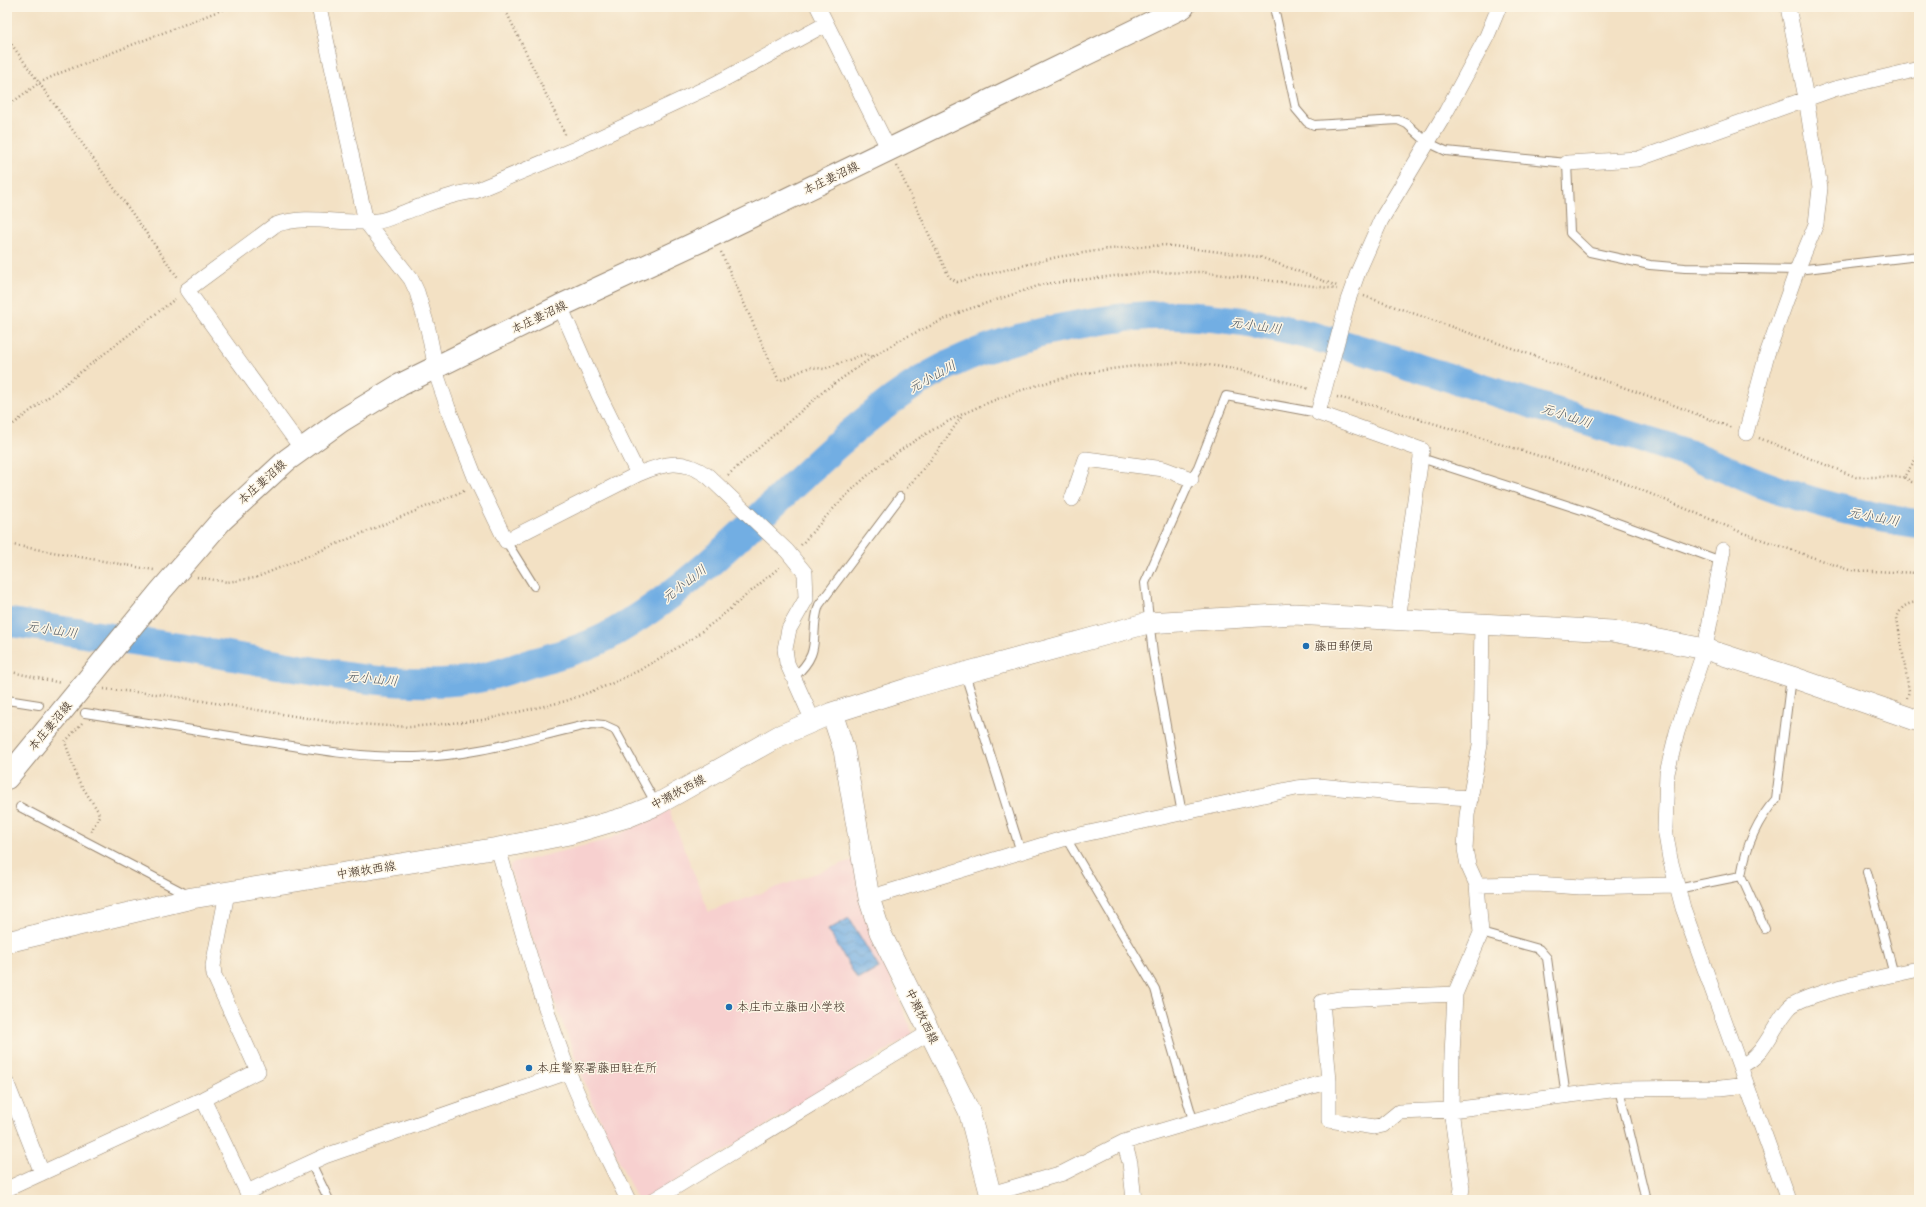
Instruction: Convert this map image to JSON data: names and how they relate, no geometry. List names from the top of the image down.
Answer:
{
  "streets": {
    "main road": ["本庄妻沼線", "中瀬牧西線"]
  },
  "water": ["元小山川"],
  "places": ["藤田郵便局", "本庄市立藤田小学校", "本庄警察署藤田駐在所"]
}
